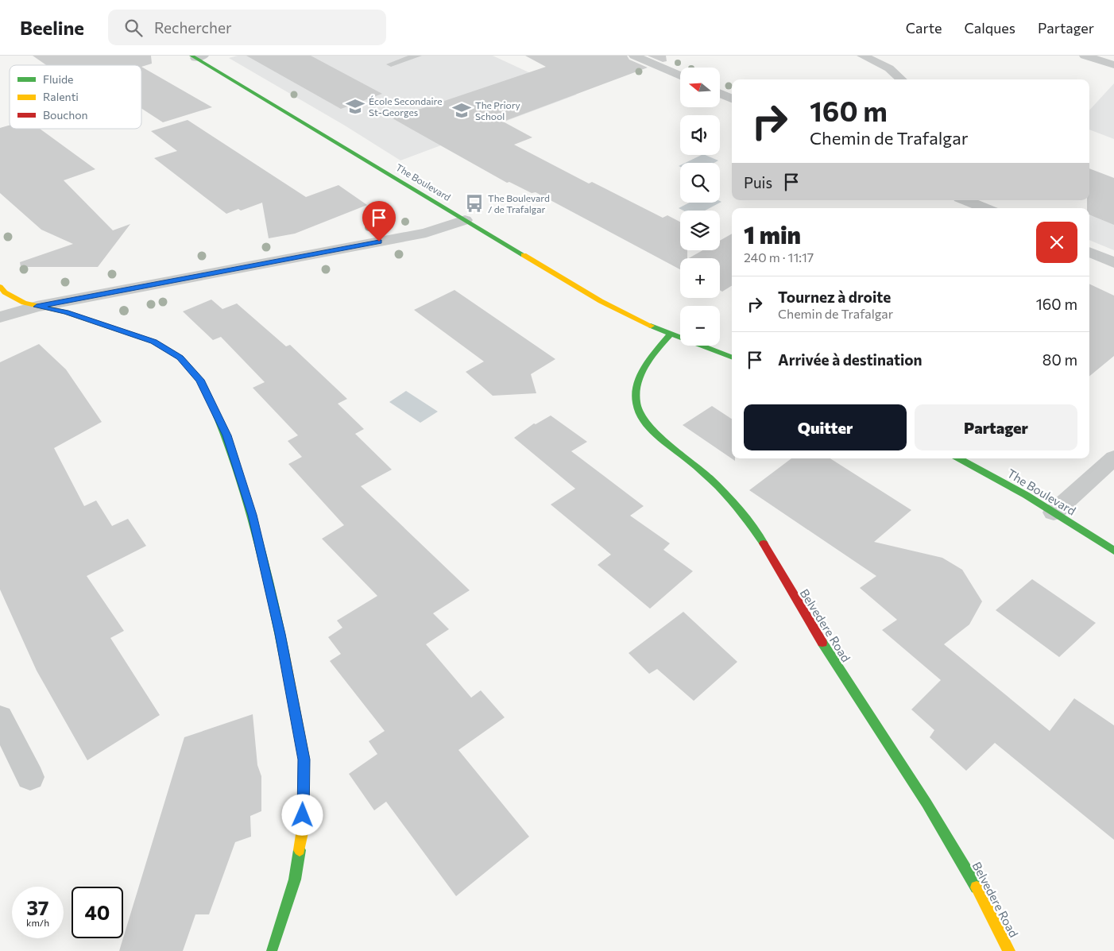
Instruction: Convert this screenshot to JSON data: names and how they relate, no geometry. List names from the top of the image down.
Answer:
{
  "streets": {
    "street": ["The Boulevard", "Belvedere Road"]
  },
  "crossings": [
    ["The Boulevard", "Belvedere Road"]
  ],
  "places": {
    "school or university": ["École Secondaire St-Georges", "The Priory School"],
    "bus stop": ["The Boulevard / de Trafalgar"]
  },
  "legend": ["Fluide", "Ralenti", "Bouchon"],
  "north": "left",
  "page": {
    "header": "Beeline",
    "search": "Rechercher",
    "nav": ["Carte", "Calques", "Partager"],
    "map_buttons": ["+", "−"],
    "turn": ["160 m", "Chemin de Trafalgar"],
    "then": "Puis",
    "heading": ["1 min", "240 m · 11:17"],
    "list": [
      {
        "name": "Tournez à droite",
        "note": "Chemin de Trafalgar",
        "value": "160 m"
      },
      {
        "name": "Arrivée à destination",
        "value": "80 m"
      }
    ],
    "buttons": ["Quitter", "Partager"],
    "speed": "37 km/h",
    "limit": "40"
  }
}
